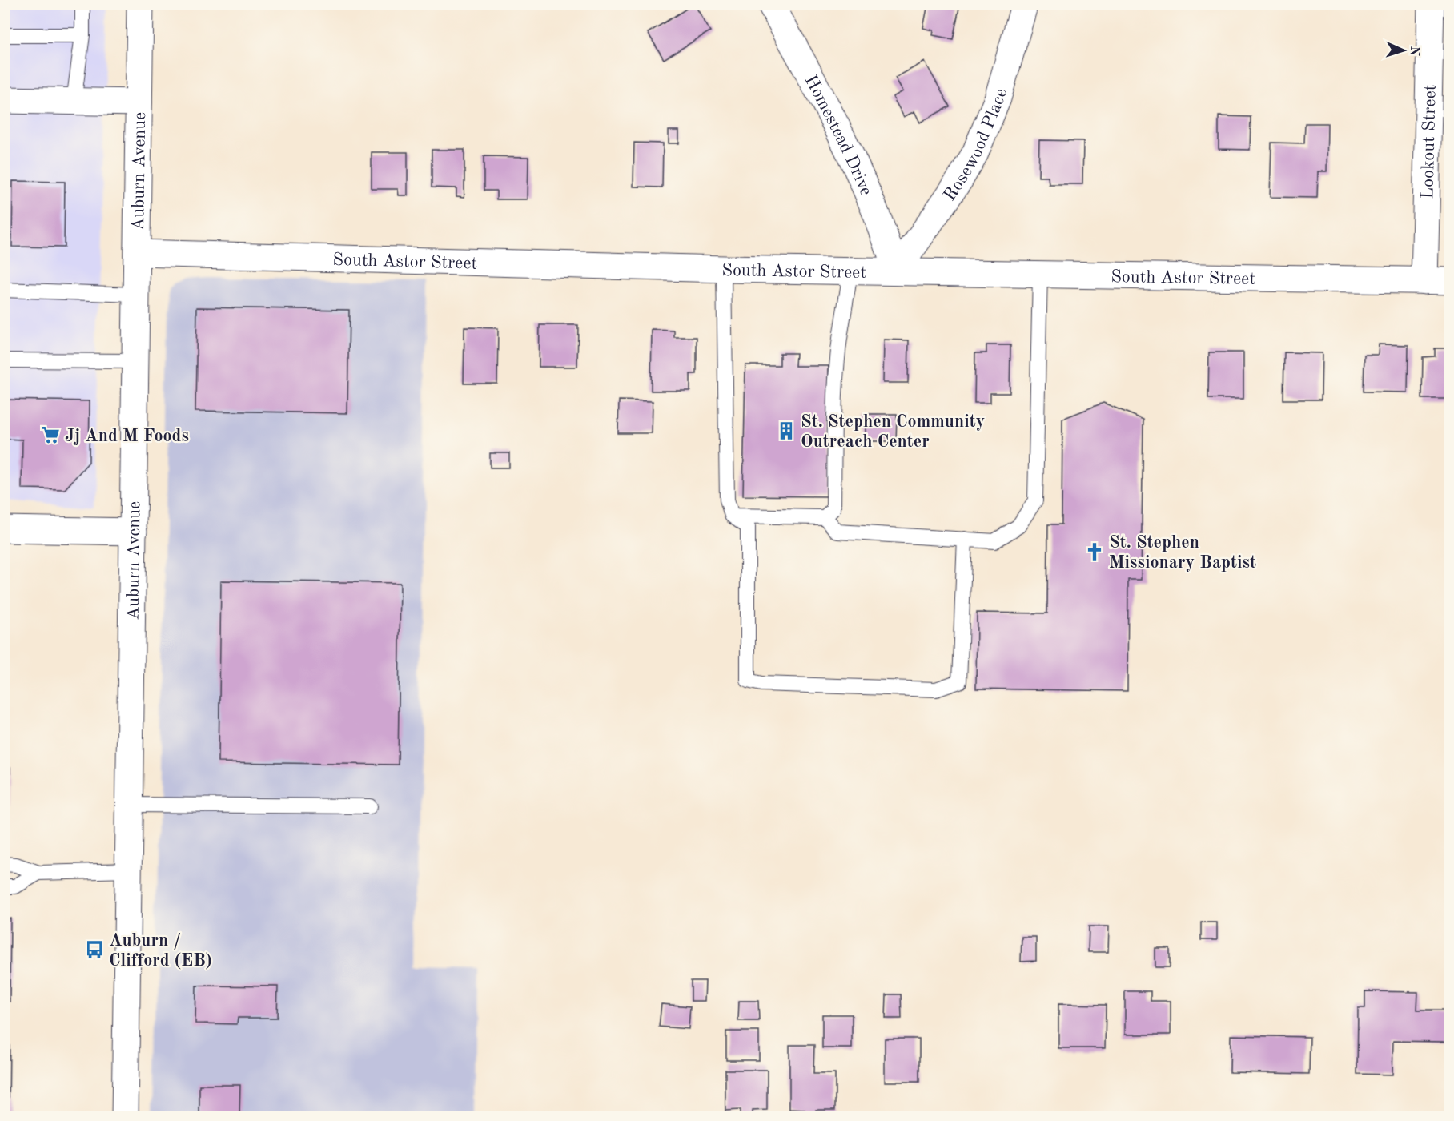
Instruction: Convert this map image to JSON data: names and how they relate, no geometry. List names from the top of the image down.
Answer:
{
  "streets": {
    "street": [
      "Homestead Drive",
      "Lookout Street",
      "Rosewood Place",
      "Auburn Avenue",
      "South Astor Street"
    ]
  },
  "crossings": [
    ["Homestead Drive", "Rosewood Place"],
    ["Homestead Drive", "South Astor Street"],
    ["Lookout Street", "South Astor Street"],
    ["Rosewood Place", "South Astor Street"],
    ["Auburn Avenue", "South Astor Street"]
  ],
  "places": {
    "building": ["St. Stephen Community Outreach Center"],
    "supermarket": ["Jj And M Foods"],
    "church": ["St. Stephen Missionary Baptist"],
    "bus stop": ["Auburn / Clifford (EB)"]
  },
  "north": "right"
}
